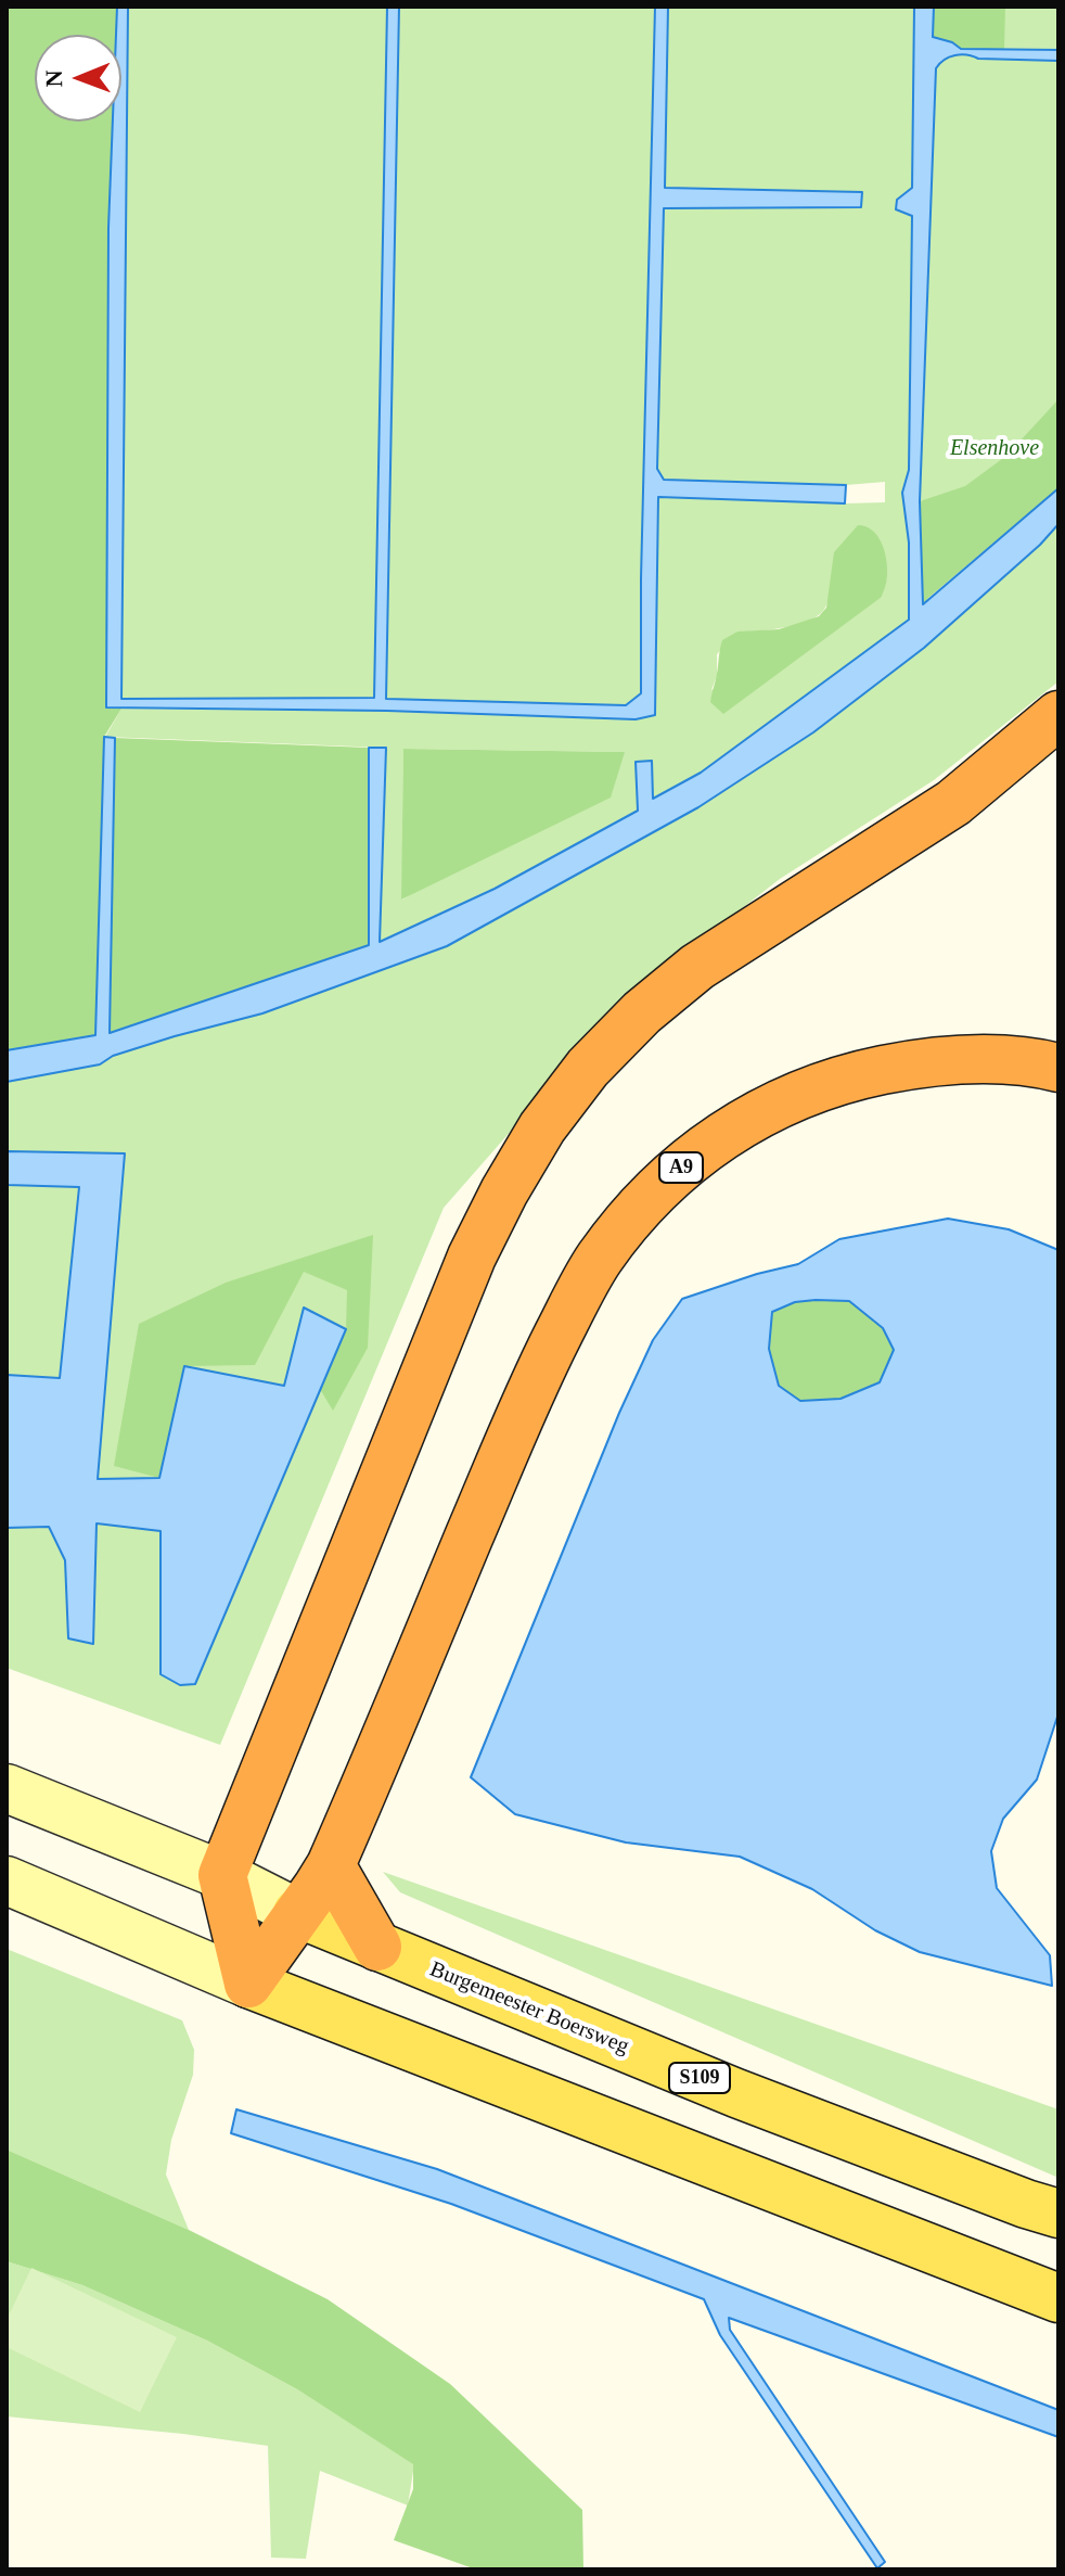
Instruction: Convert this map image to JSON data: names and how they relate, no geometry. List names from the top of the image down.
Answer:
{
  "streets": {
    "highway": ["A9"],
    "main road": ["Burgemeester Boersweg", "S109"]
  },
  "crossings": [
    ["A9", "Burgemeester Boersweg"]
  ],
  "parks": ["Elsenhove"],
  "north": "left"
}
